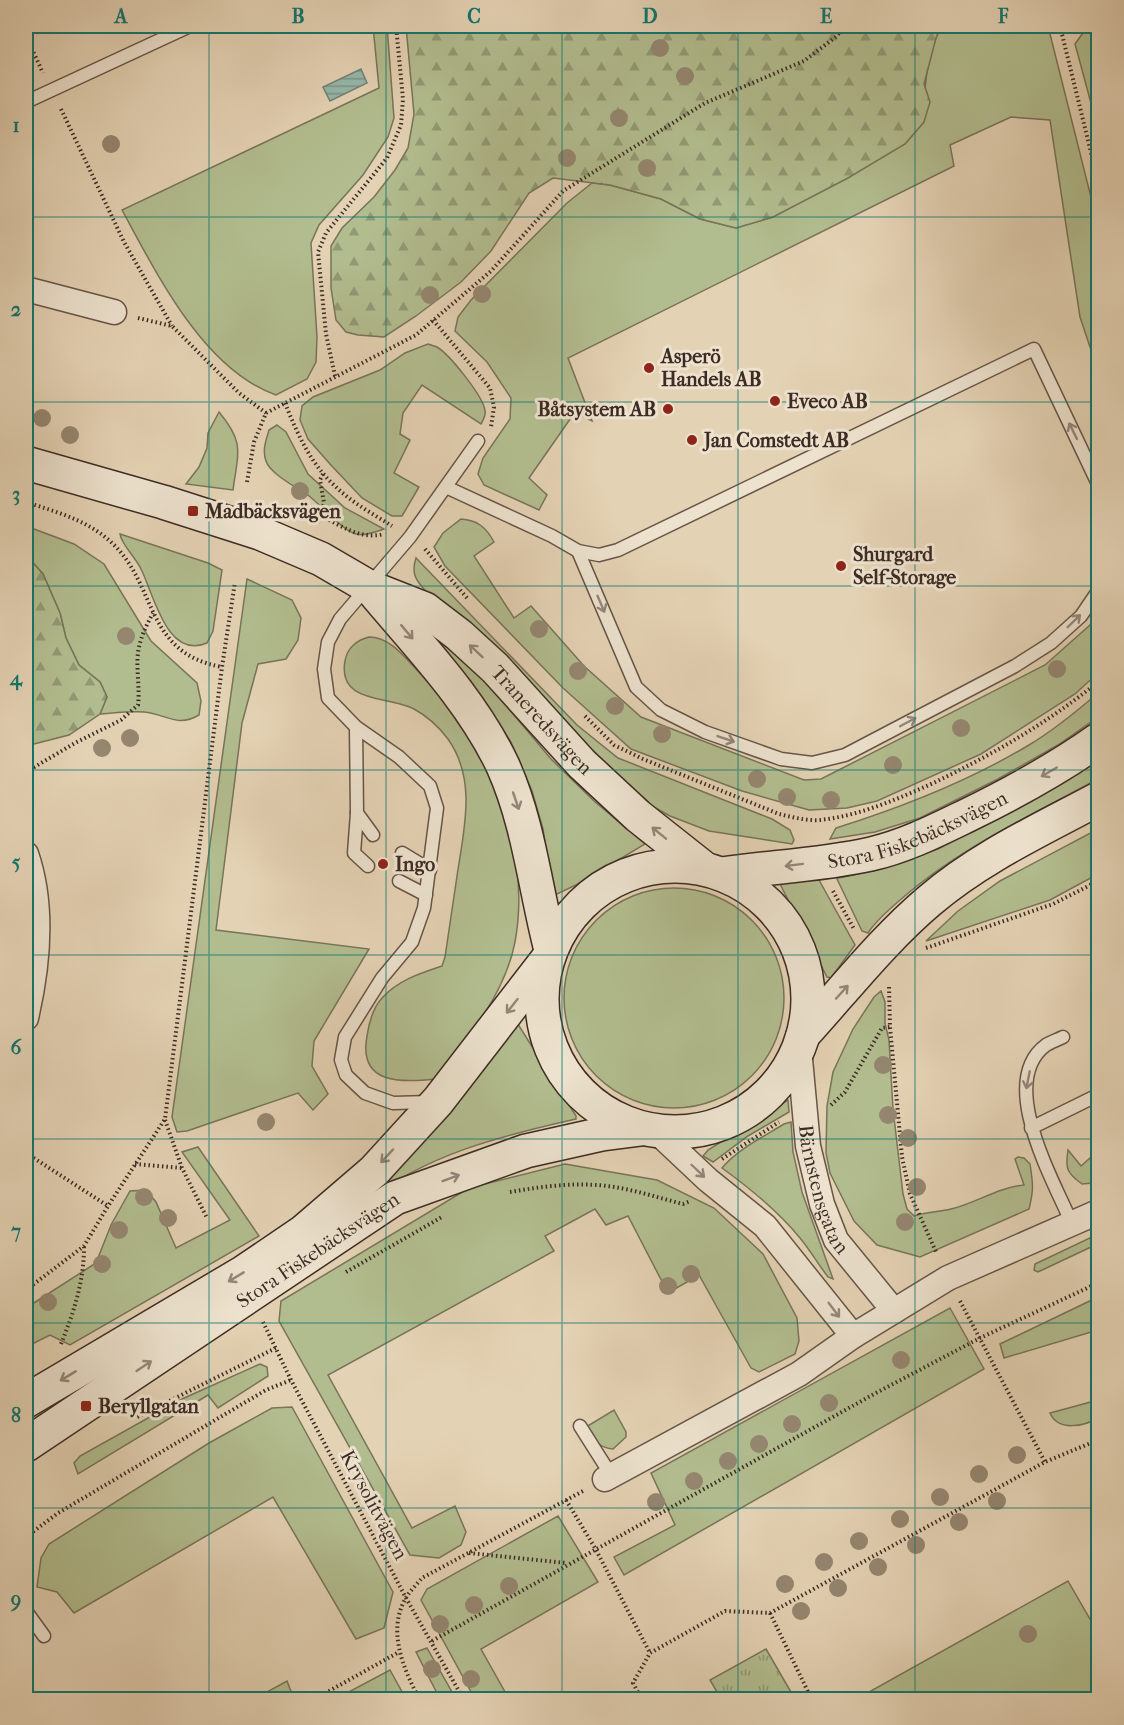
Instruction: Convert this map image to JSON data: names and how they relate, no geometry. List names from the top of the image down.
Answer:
{
  "streets": {
    "street": ["Traneredsvägen", "Stora Fiskebäcksvägen", "Bärnstensgatan"],
    "path": ["Krysolitvägen"]
  },
  "crossings": [
    ["Traneredsvägen", "Stora Fiskebäcksvägen"]
  ],
  "places": {
    "other": [
      "Asperö Handels AB",
      "Eveco AB",
      "Båtsystem AB",
      "Jan Comstedt AB",
      "Shurgard Self-Storage",
      "Ingo"
    ],
    "transit": ["Madbäcksvägen", "Beryllgatan"]
  },
  "grid": {
    "columns": [
      "A",
      "B",
      "C",
      "D",
      "E",
      "F"
    ],
    "rows": [
      "1",
      "2",
      "3",
      "4",
      "5",
      "6",
      "7",
      "8",
      "9"
    ]
  }
}
